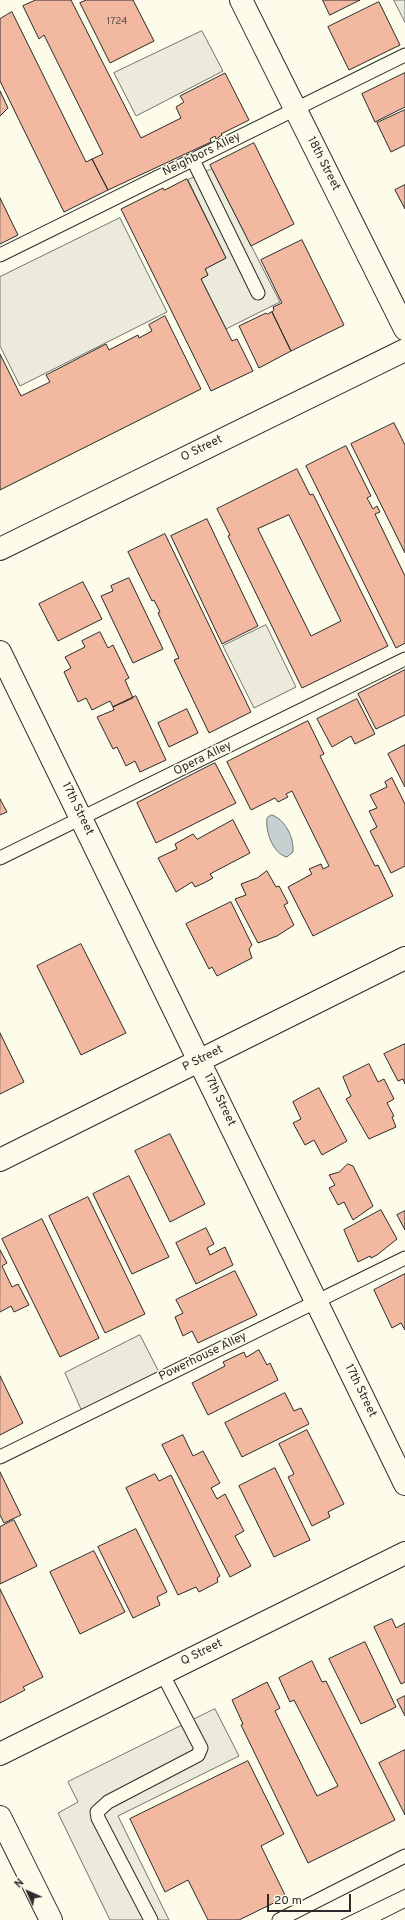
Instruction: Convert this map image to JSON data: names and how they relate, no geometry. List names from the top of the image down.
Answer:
{
  "streets": {
    "street": [
      "18th Street",
      "O Street",
      "17th Street",
      "P Street",
      "Q Street"
    ],
    "lane": ["Neighbors Alley", "Opera Alley", "Powerhouse Alley"]
  },
  "crossings": [
    ["Neighbors Alley", "18th Street"],
    ["Opera Alley", "17th Street"],
    ["17th Street", "P Street"],
    ["17th Street", "Powerhouse Alley"]
  ],
  "house_numbers": ["1724"],
  "scale_bar": "20 m",
  "north": "top left"
}
